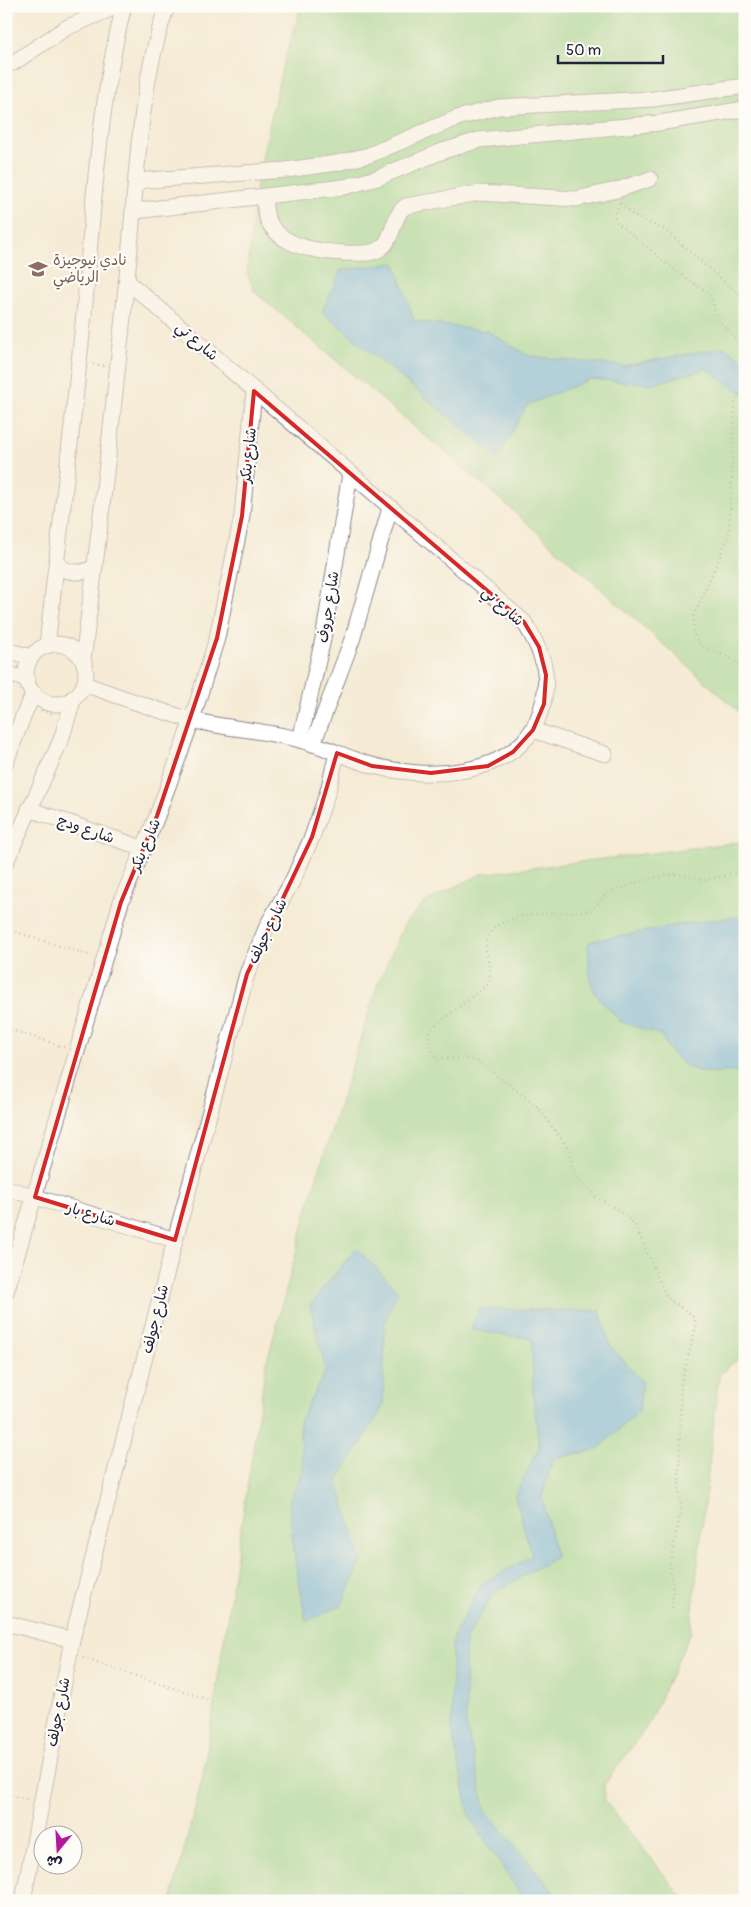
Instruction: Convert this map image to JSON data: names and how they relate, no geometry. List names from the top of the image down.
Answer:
{
  "streets": {
    "street": [
      "شارع تي",
      "شارع بنكر",
      "شارع جروف",
      "شارع ودج",
      "شارع جولف",
      "شارع بار"
    ]
  },
  "crossings": [
    ["شارع تي", "شارع بنكر"],
    ["شارع تي", "شارع جروف"],
    ["شارع تي", "شارع جولف"],
    ["شارع بنكر", "شارع ودج"],
    ["شارع بنكر", "شارع بار"],
    ["شارع جولف", "شارع بار"]
  ],
  "places": {
    "school or university": ["نادي نيوجيزة الرياضي"]
  },
  "scale_bar": "50 m",
  "north": "bottom"
}
